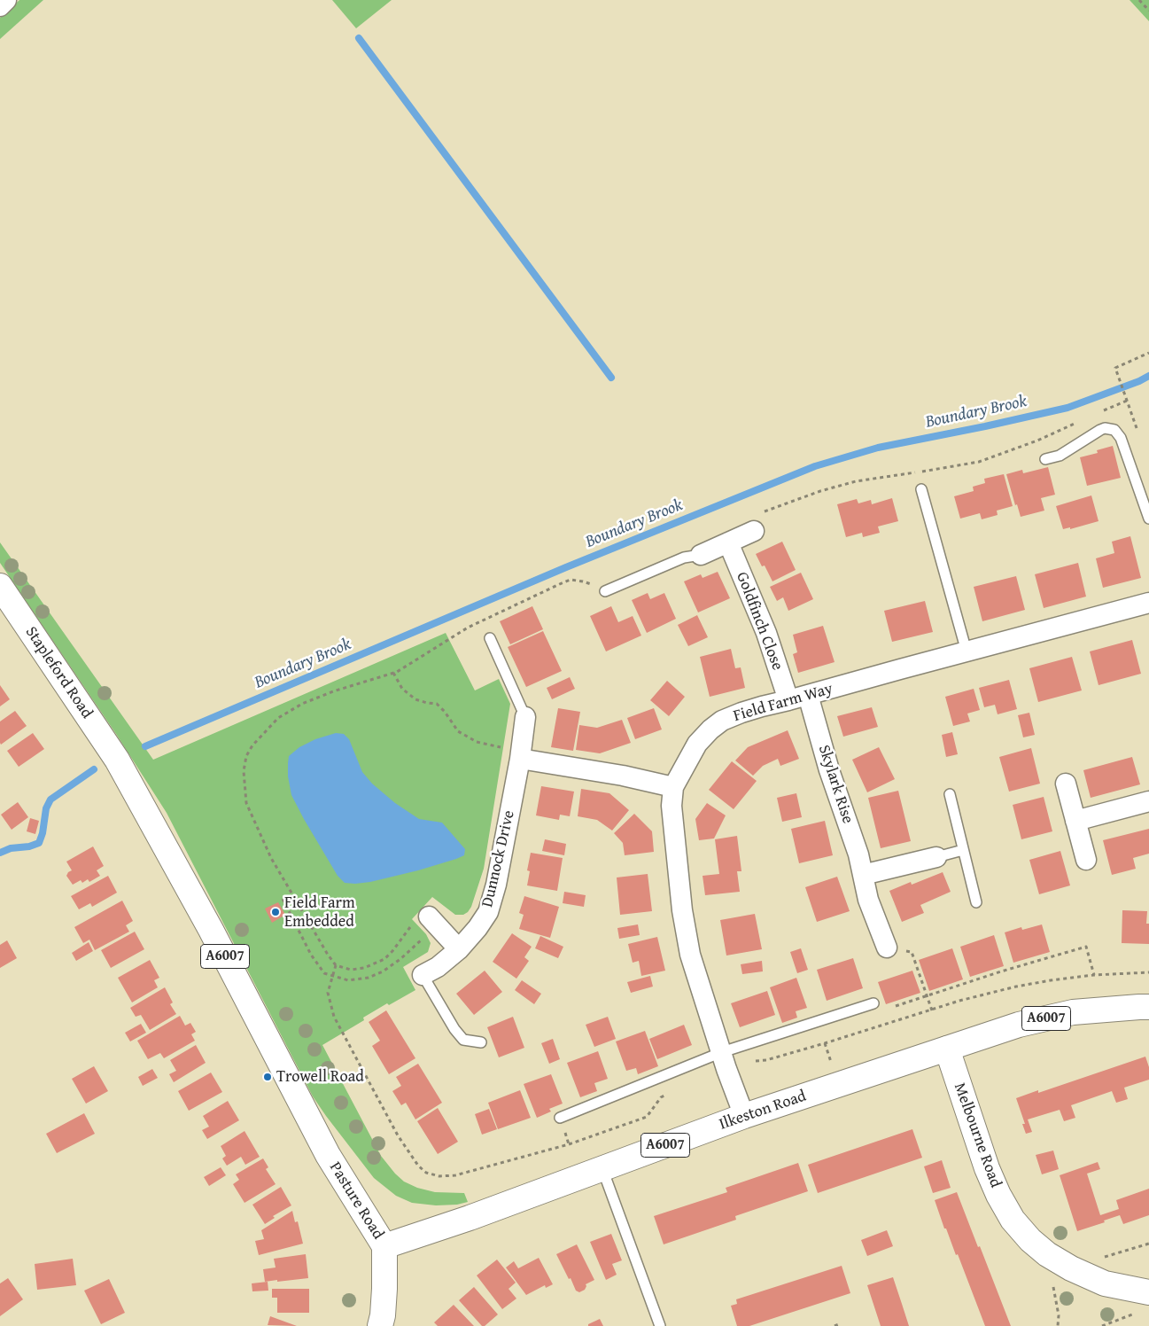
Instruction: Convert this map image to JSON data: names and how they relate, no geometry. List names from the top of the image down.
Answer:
{
  "streets": {
    "main road": [
      "Stapleford Road",
      "A6007",
      "Ilkeston Road",
      "Melbourne Road",
      "Pasture Road"
    ],
    "street": [
      "Goldfinch Close",
      "Field Farm Way",
      "Skylark Rise",
      "Dunnock Drive"
    ]
  },
  "crossings": [
    ["Goldfinch Close", "Field Farm Way"],
    ["Goldfinch Close", "Skylark Rise"],
    ["Stapleford Road", "Pasture Road"],
    ["Field Farm Way", "Skylark Rise"],
    ["Field Farm Way", "Ilkeston Road"],
    ["Ilkeston Road", "Melbourne Road"],
    ["Ilkeston Road", "Pasture Road"]
  ],
  "water": ["Boundary Brook"],
  "places": ["Field Farm Embedded", "Trowell Road"]
}
